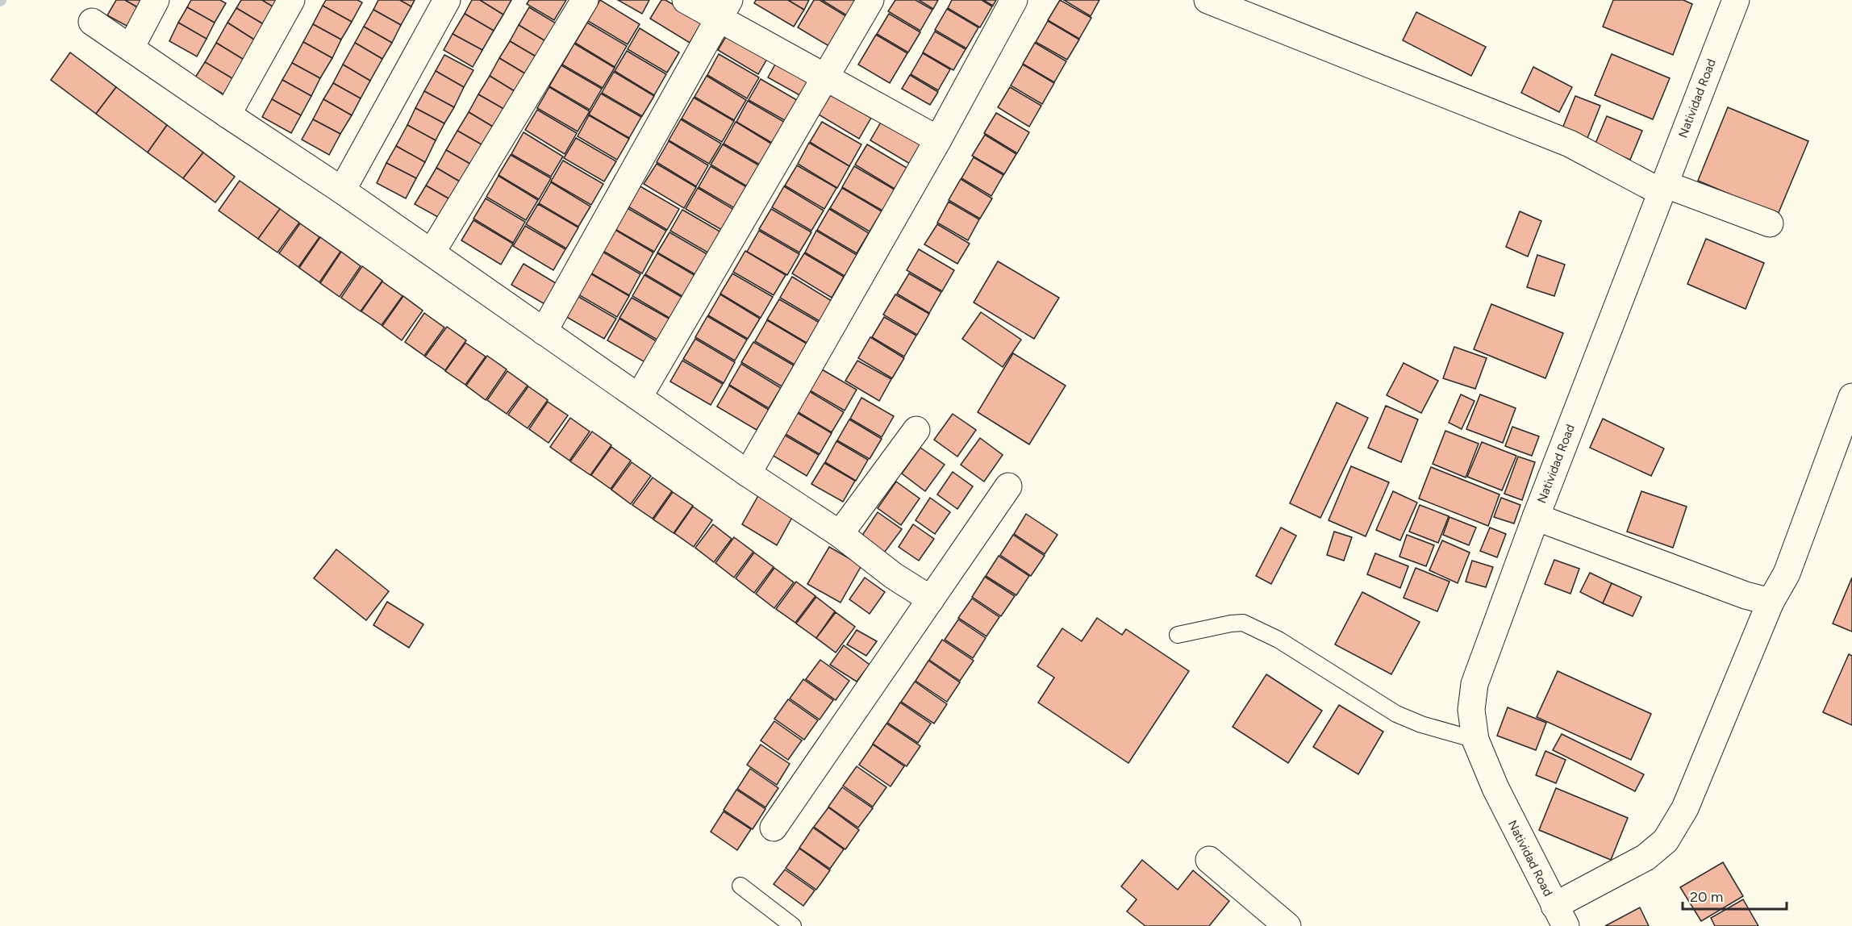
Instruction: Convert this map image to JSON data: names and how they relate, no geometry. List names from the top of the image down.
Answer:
{
  "streets": {
    "street": ["Natividad Road"]
  },
  "scale_bar": "20 m"
}
